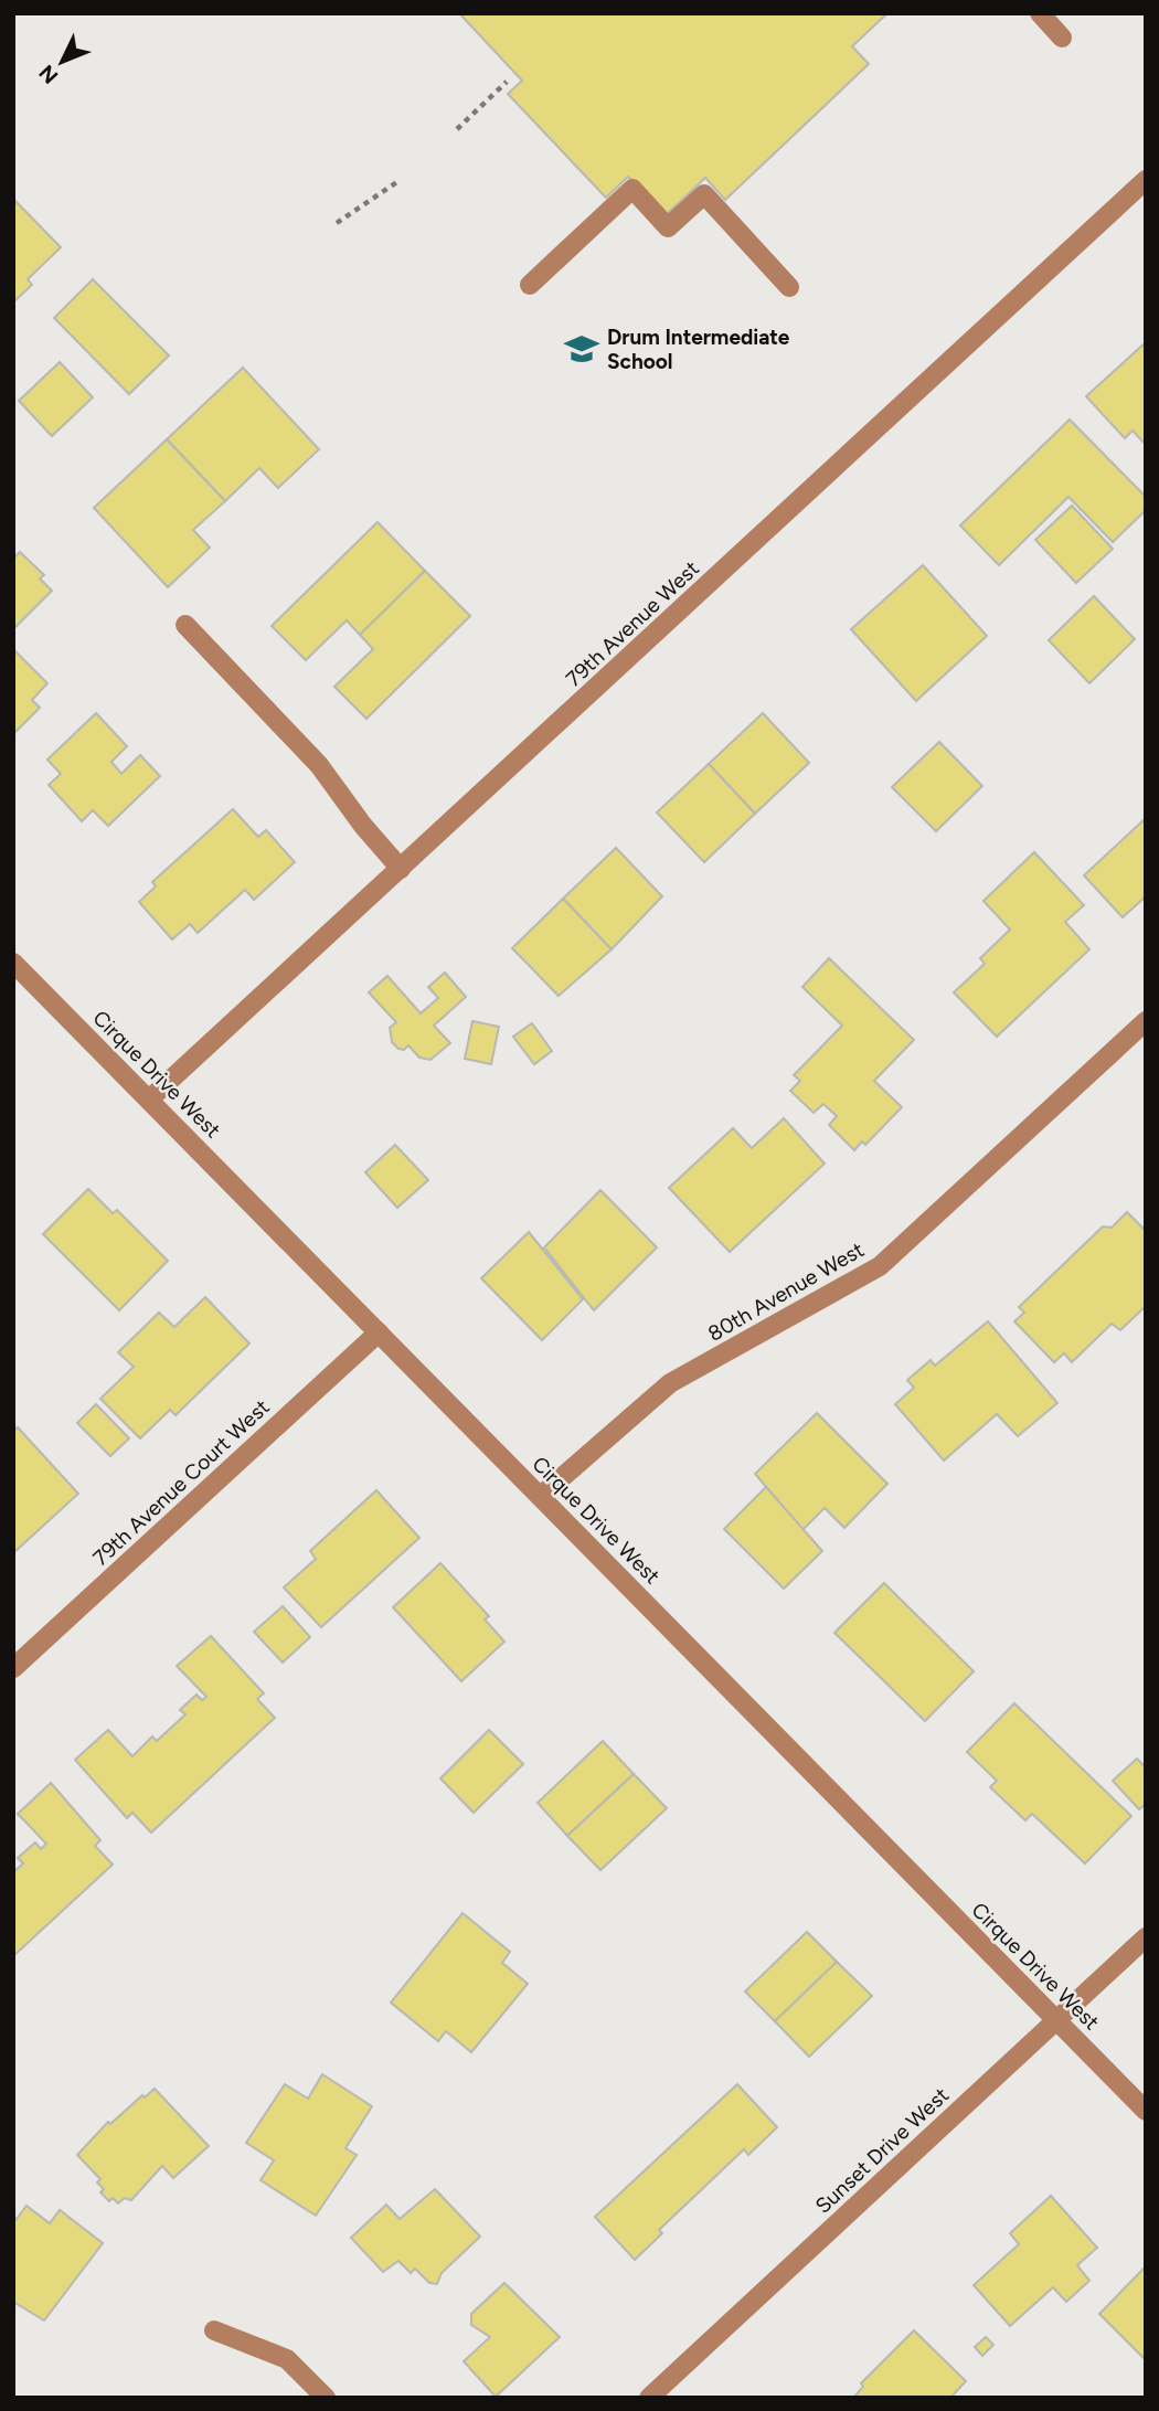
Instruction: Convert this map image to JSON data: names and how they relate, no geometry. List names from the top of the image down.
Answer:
{
  "streets": {
    "street": [
      "79th Avenue West",
      "Cirque Drive West",
      "80th Avenue West",
      "79th Avenue Court West",
      "Sunset Drive West"
    ]
  },
  "crossings": [
    ["79th Avenue West", "Cirque Drive West"],
    ["Cirque Drive West", "80th Avenue West"],
    ["Cirque Drive West", "79th Avenue Court West"],
    ["Cirque Drive West", "Sunset Drive West"]
  ],
  "places": {
    "school or university": ["Drum Intermediate School"]
  },
  "north": "bottom left"
}
